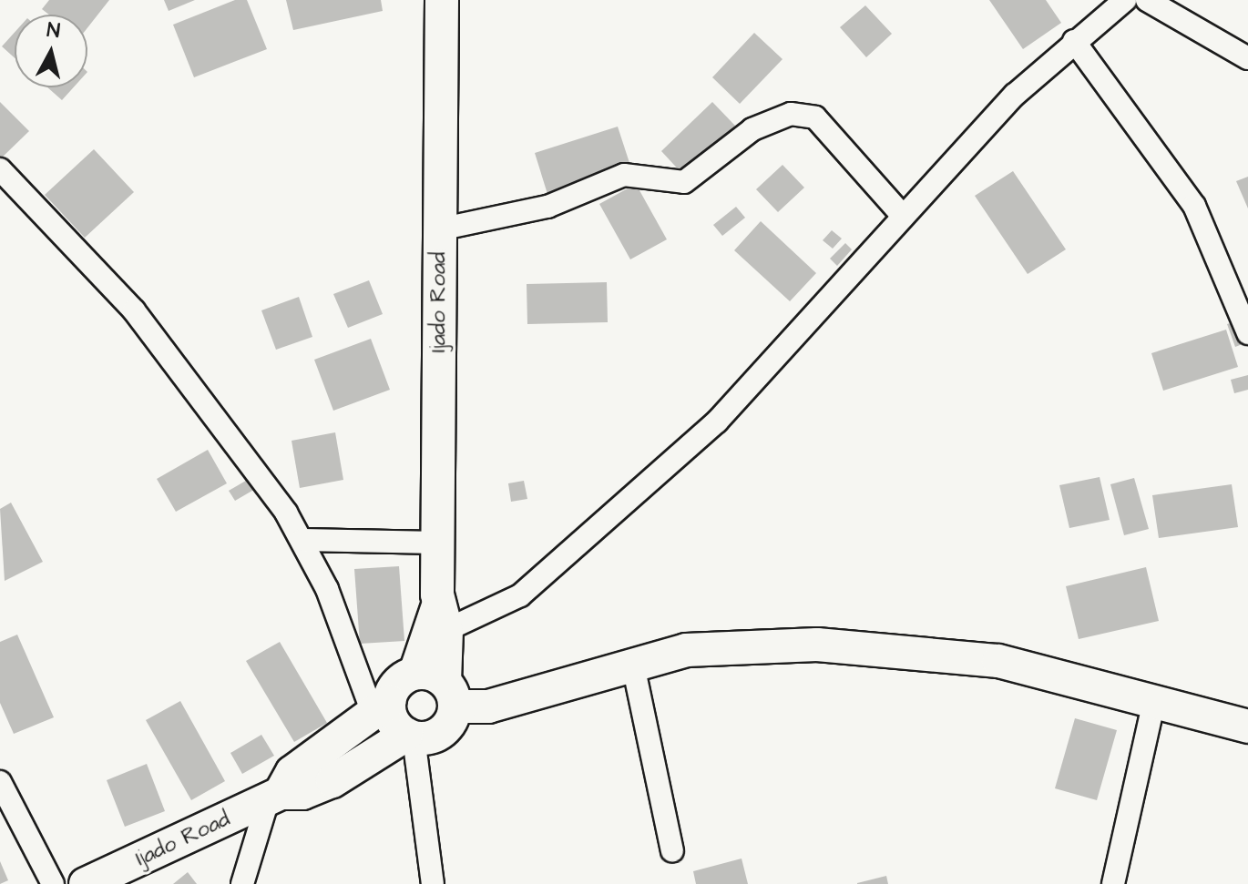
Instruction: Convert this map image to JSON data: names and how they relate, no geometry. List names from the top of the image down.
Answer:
{
  "streets": {
    "street": ["Ijado Road"]
  },
  "north": "top"
}
